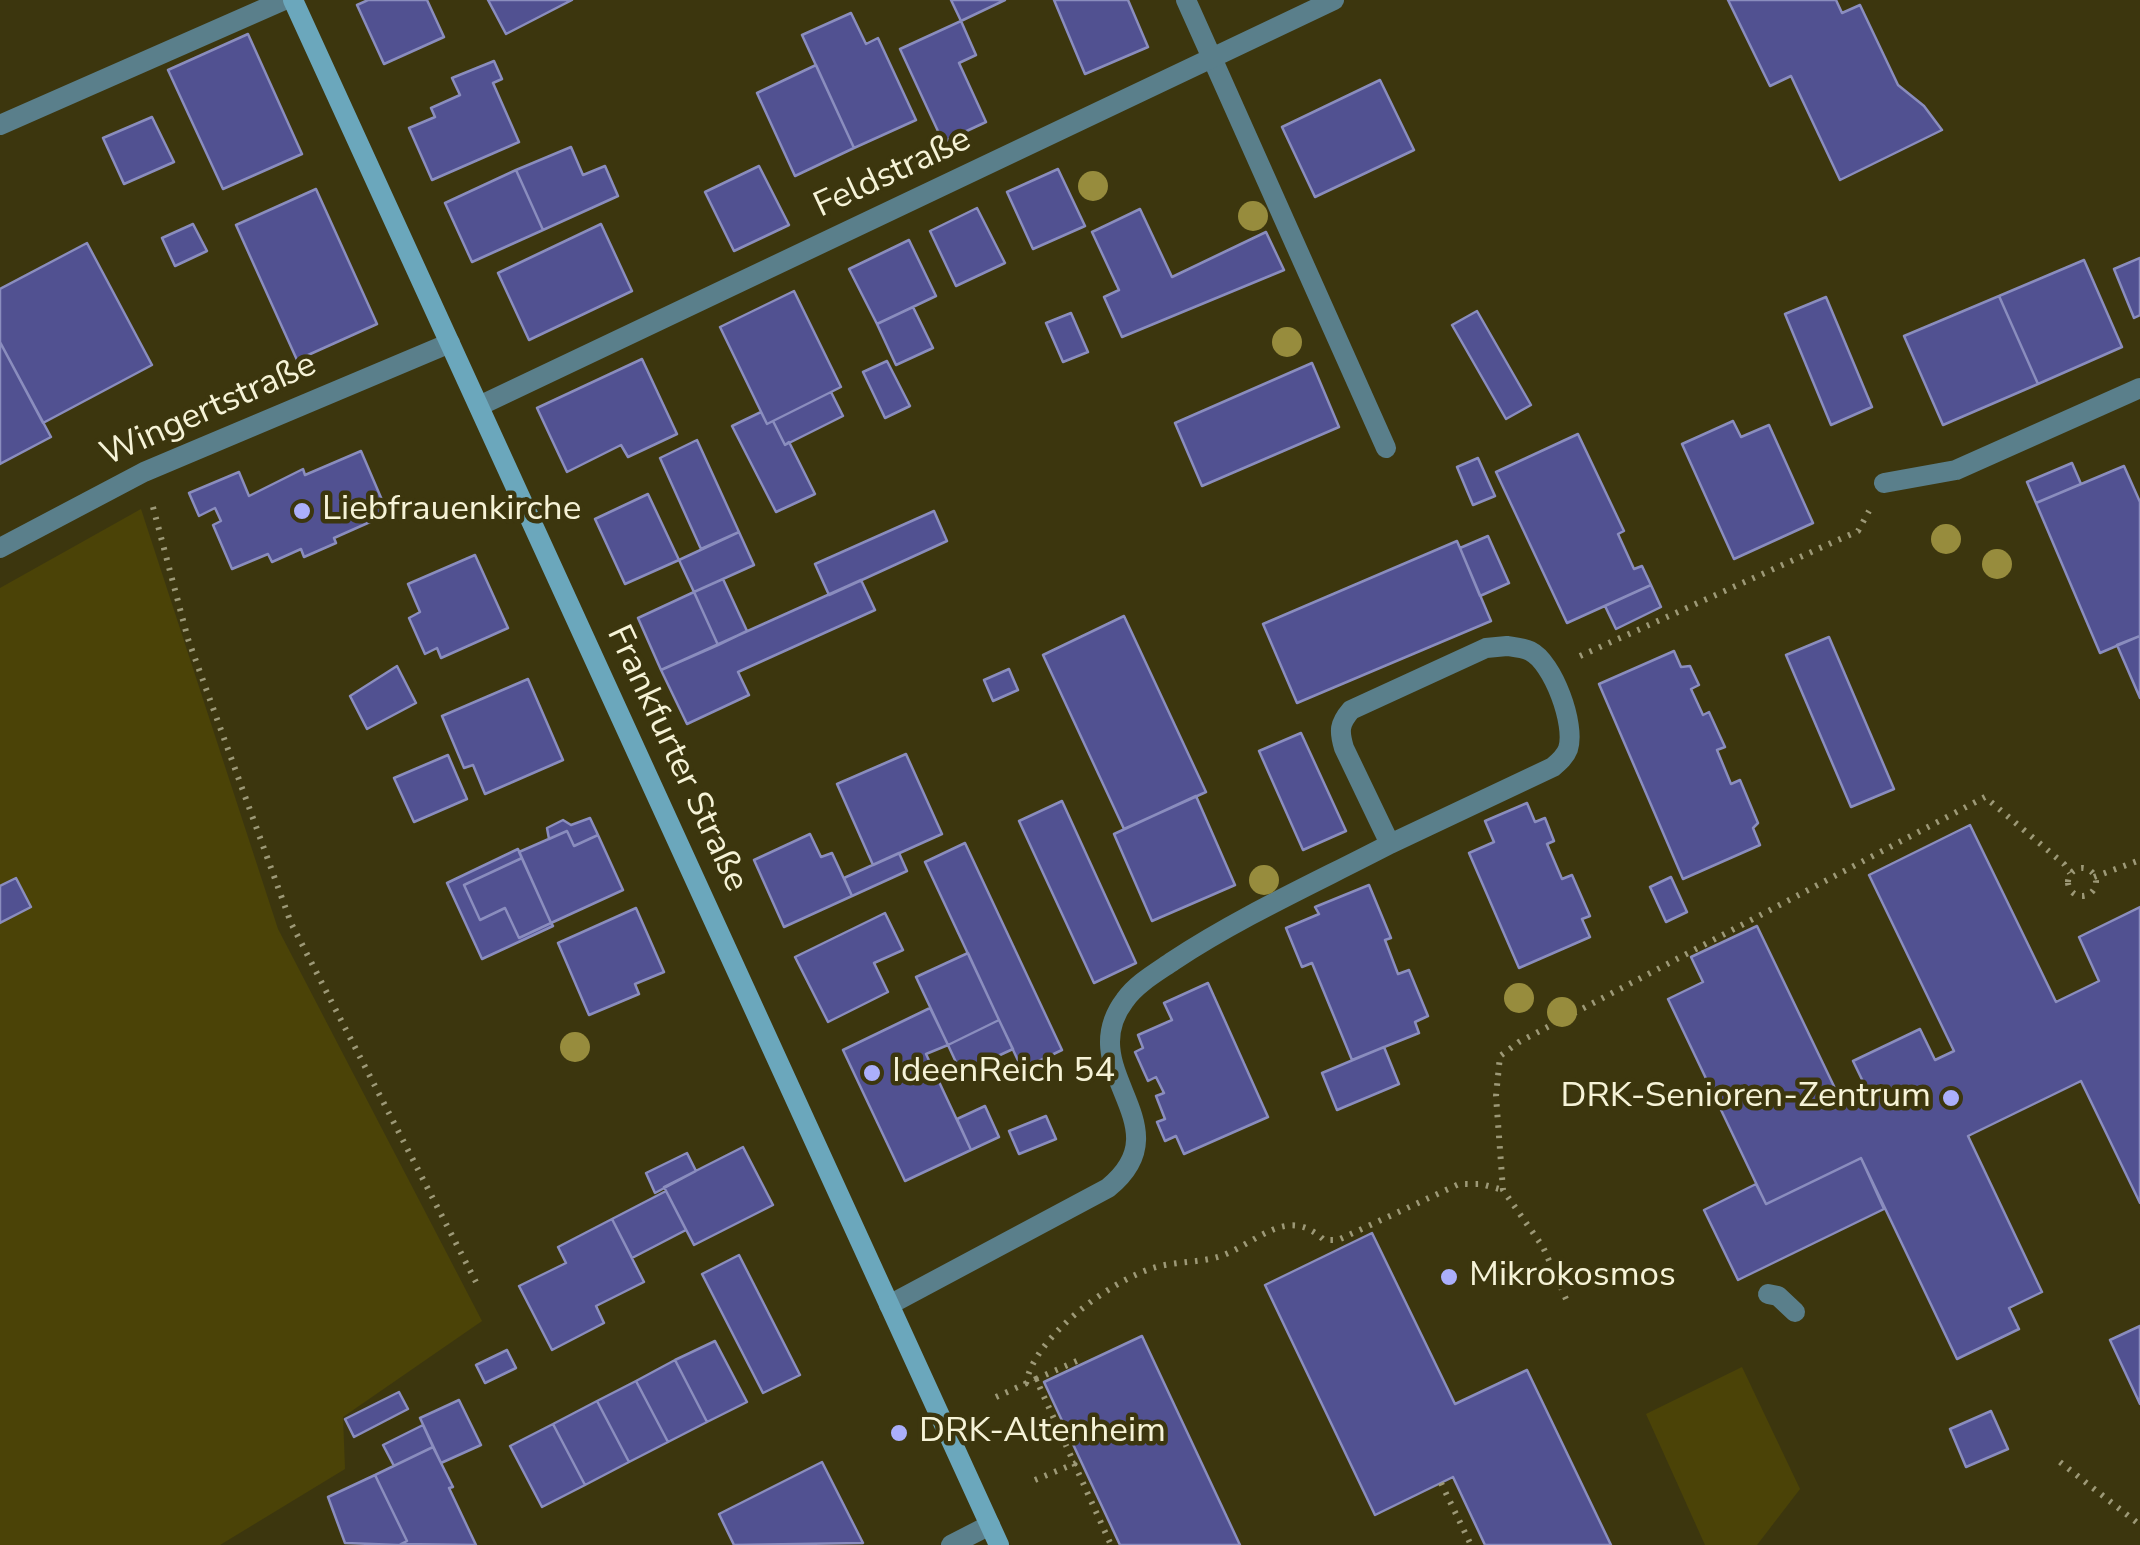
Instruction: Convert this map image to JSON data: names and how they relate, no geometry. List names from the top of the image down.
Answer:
{
  "streets": {
    "main road": ["Frankfurter Straße"],
    "street": ["Feldstraße", "Wingertstraße"]
  },
  "crossings": [
    ["Feldstraße", "Frankfurter Straße"],
    ["Wingertstraße", "Frankfurter Straße"]
  ],
  "places": [
    "Liebfrauenkirche",
    "IdeenReich 54",
    "DRK-Senioren-Zentrum",
    "Mikrokosmos",
    "DRK-Altenheim"
  ]
}
